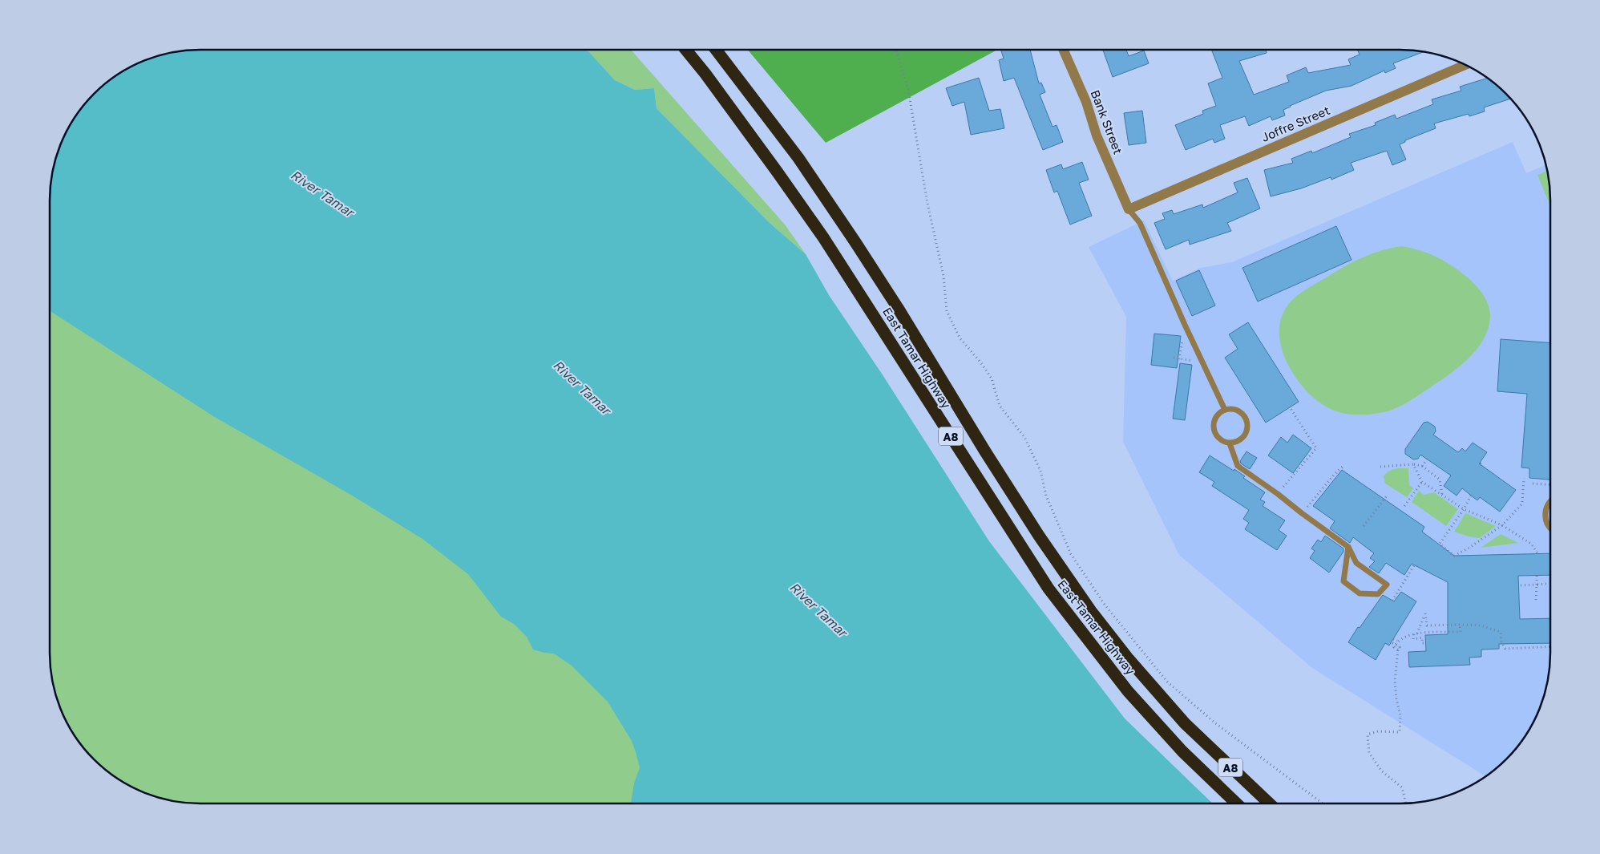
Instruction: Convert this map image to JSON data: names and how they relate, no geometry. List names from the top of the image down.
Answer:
{
  "streets": {
    "highway": ["East Tamar Highway", "A8"],
    "street": ["Bank Street", "Joffre Street"]
  },
  "crossings": [
    ["Bank Street", "Joffre Street"]
  ],
  "water": ["River Tamar"]
}
